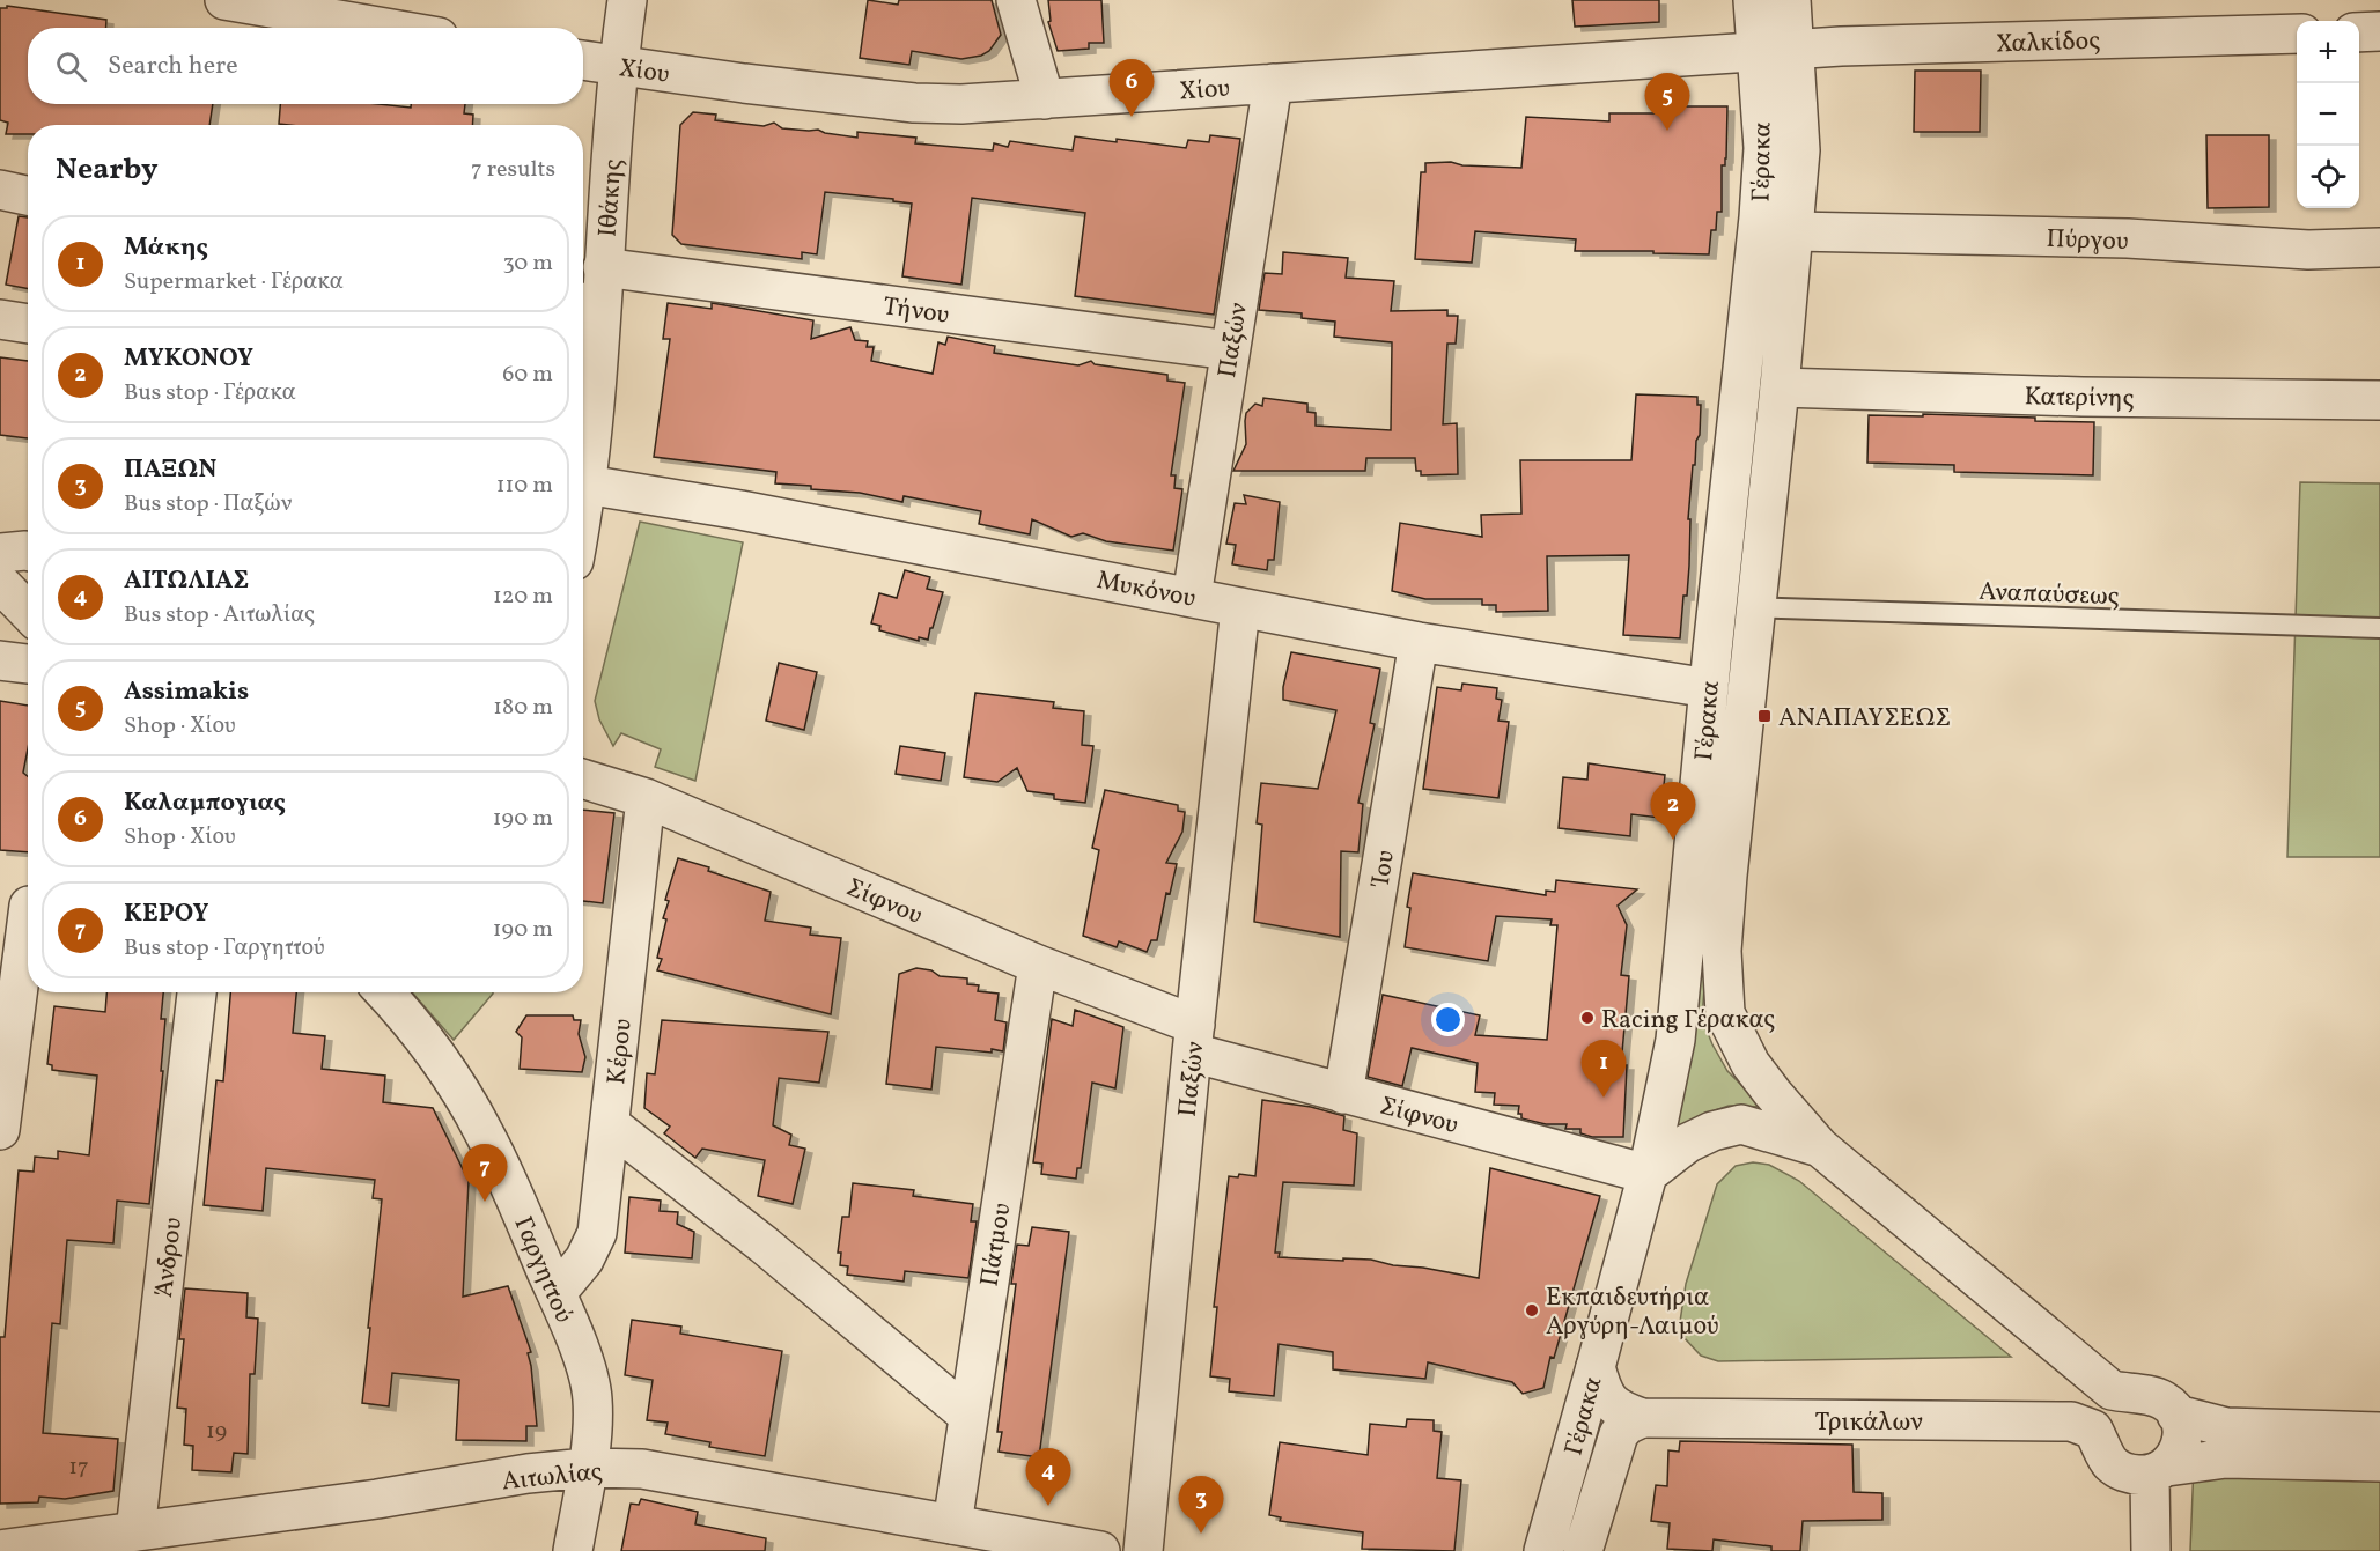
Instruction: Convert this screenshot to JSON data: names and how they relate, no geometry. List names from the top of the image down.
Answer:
{
  "streets": {
    "street": [
      "Χαλκίδος",
      "Χίου",
      "Γέρακα",
      "Ιθάκης",
      "Πύργου",
      "Τήνου",
      "Παξών",
      "Κατερίνης",
      "Μυκόνου",
      "Ίου",
      "Σίφνου",
      "Κέρου",
      "Πάτμου",
      "Άνδρου",
      "Γαργηττού",
      "Τρικάλων",
      "Αιτωλίας"
    ],
    "lane": ["Αναπαύσεως"]
  },
  "crossings": [
    ["Χαλκίδος", "Χίου"],
    ["Χαλκίδος", "Γέρακα"],
    ["Χίου", "Γέρακα"],
    ["Χίου", "Ιθάκης"],
    ["Χίου", "Παξών"],
    ["Γέρακα", "Πύργου"],
    ["Γέρακα", "Κατερίνης"],
    ["Γέρακα", "Μυκόνου"],
    ["Γέρακα", "Αναπαύσεως"],
    ["Γέρακα", "Σίφνου"],
    ["Γέρακα", "Τρικάλων"],
    ["Ιθάκης", "Τήνου"],
    ["Ιθάκης", "Μυκόνου"],
    ["Τήνου", "Παξών"],
    ["Παξών", "Μυκόνου"],
    ["Παξών", "Σίφνου"],
    ["Μυκόνου", "Ίου"],
    ["Ίου", "Σίφνου"],
    ["Σίφνου", "Κέρου"],
    ["Σίφνου", "Πάτμου"],
    ["Κέρου", "Γαργηττού"],
    ["Πάτμου", "Αιτωλίας"],
    ["Άνδρου", "Αιτωλίας"],
    ["Γαργηττού", "Αιτωλίας"]
  ],
  "places": {
    "transit": ["ΑΝΑΠΑΥΣΕΩΣ"],
    "other": ["Racing Γέρακας", "Εκπαιδευτήρια Αργύρη-Λαιμού"]
  },
  "house_numbers": ["19", "17"],
  "page": {
    "map_buttons": ["+", "−"],
    "search": "Search here",
    "pins": [
      "6",
      "5",
      "2",
      "1",
      "7",
      "4",
      "3"
    ],
    "heading": ["Nearby", "7 results"],
    "list": [
      {
        "mark": "1",
        "name": "Μάκης",
        "note": "Supermarket · Γέρακα",
        "value": "30 m"
      },
      {
        "mark": "2",
        "name": "ΜΥΚΟΝΟΥ",
        "note": "Bus stop · Γέρακα",
        "value": "60 m"
      },
      {
        "mark": "3",
        "name": "ΠΑΞΩΝ",
        "note": "Bus stop · Παξών",
        "value": "110 m"
      },
      {
        "mark": "4",
        "name": "ΑΙΤΩΛΙΑΣ",
        "note": "Bus stop · Αιτωλίας",
        "value": "120 m"
      },
      {
        "mark": "5",
        "name": "Assimakis",
        "note": "Shop · Χίου",
        "value": "180 m"
      },
      {
        "mark": "6",
        "name": "Καλαμπογιας",
        "note": "Shop · Χίου",
        "value": "190 m"
      },
      {
        "mark": "7",
        "name": "ΚΕΡΟΥ",
        "note": "Bus stop · Γαργηττού",
        "value": "190 m"
      }
    ]
  }
}
